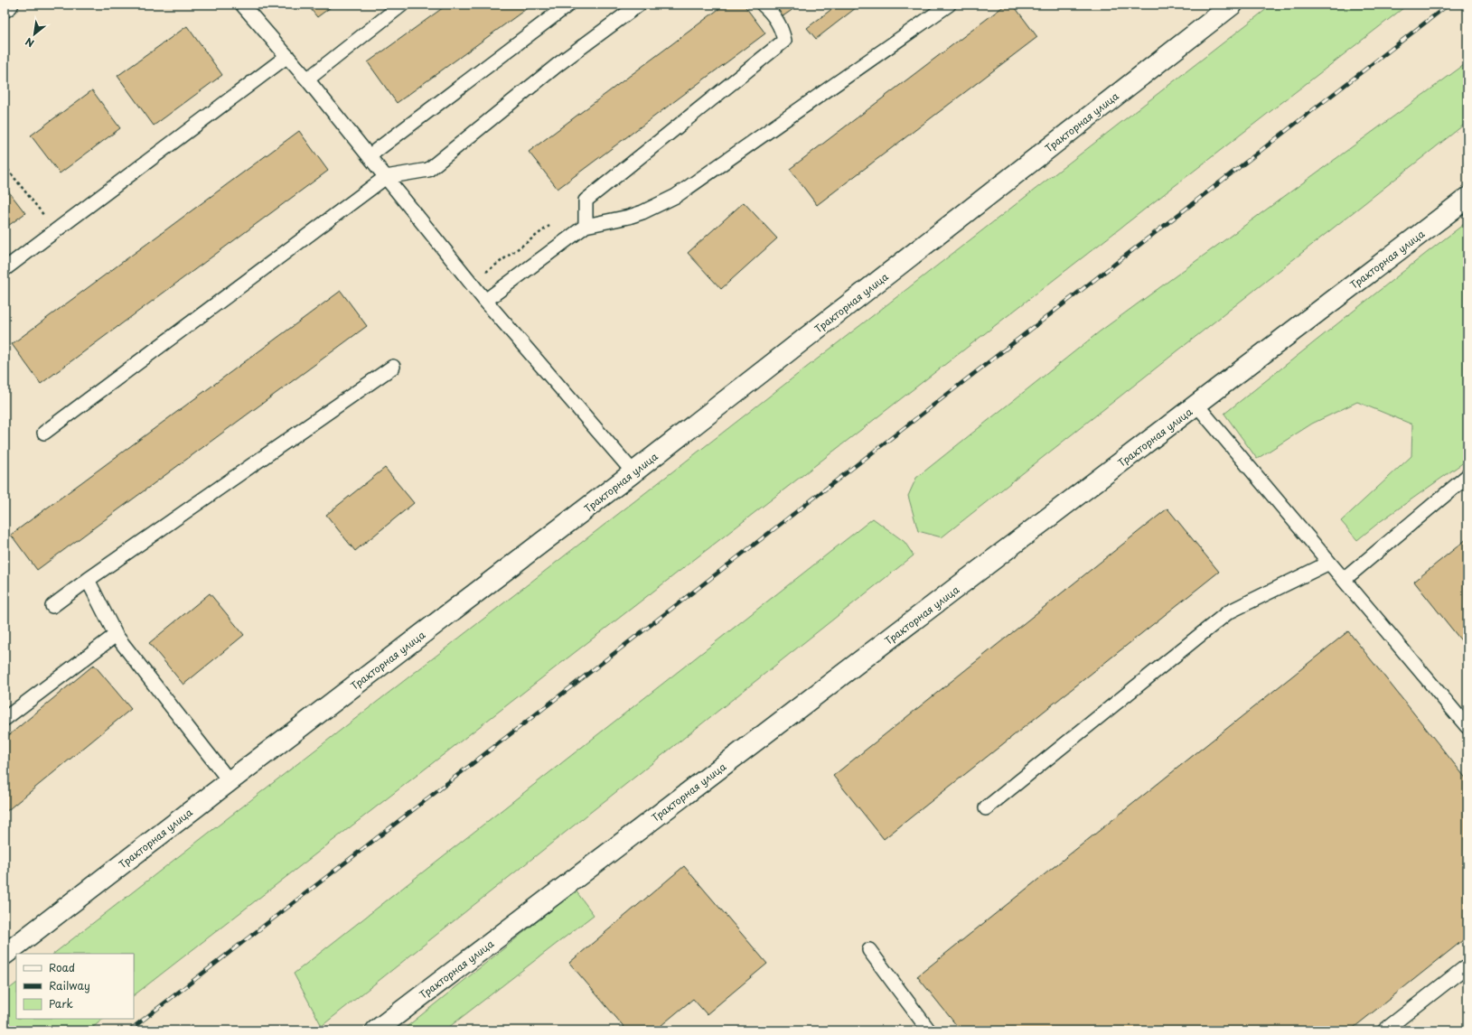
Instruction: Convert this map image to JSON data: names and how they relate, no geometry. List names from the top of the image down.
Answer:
{
  "streets": {
    "street": ["Тракторная улица"]
  },
  "legend": ["Road", "Railway", "Park"],
  "north": "bottom left"
}
